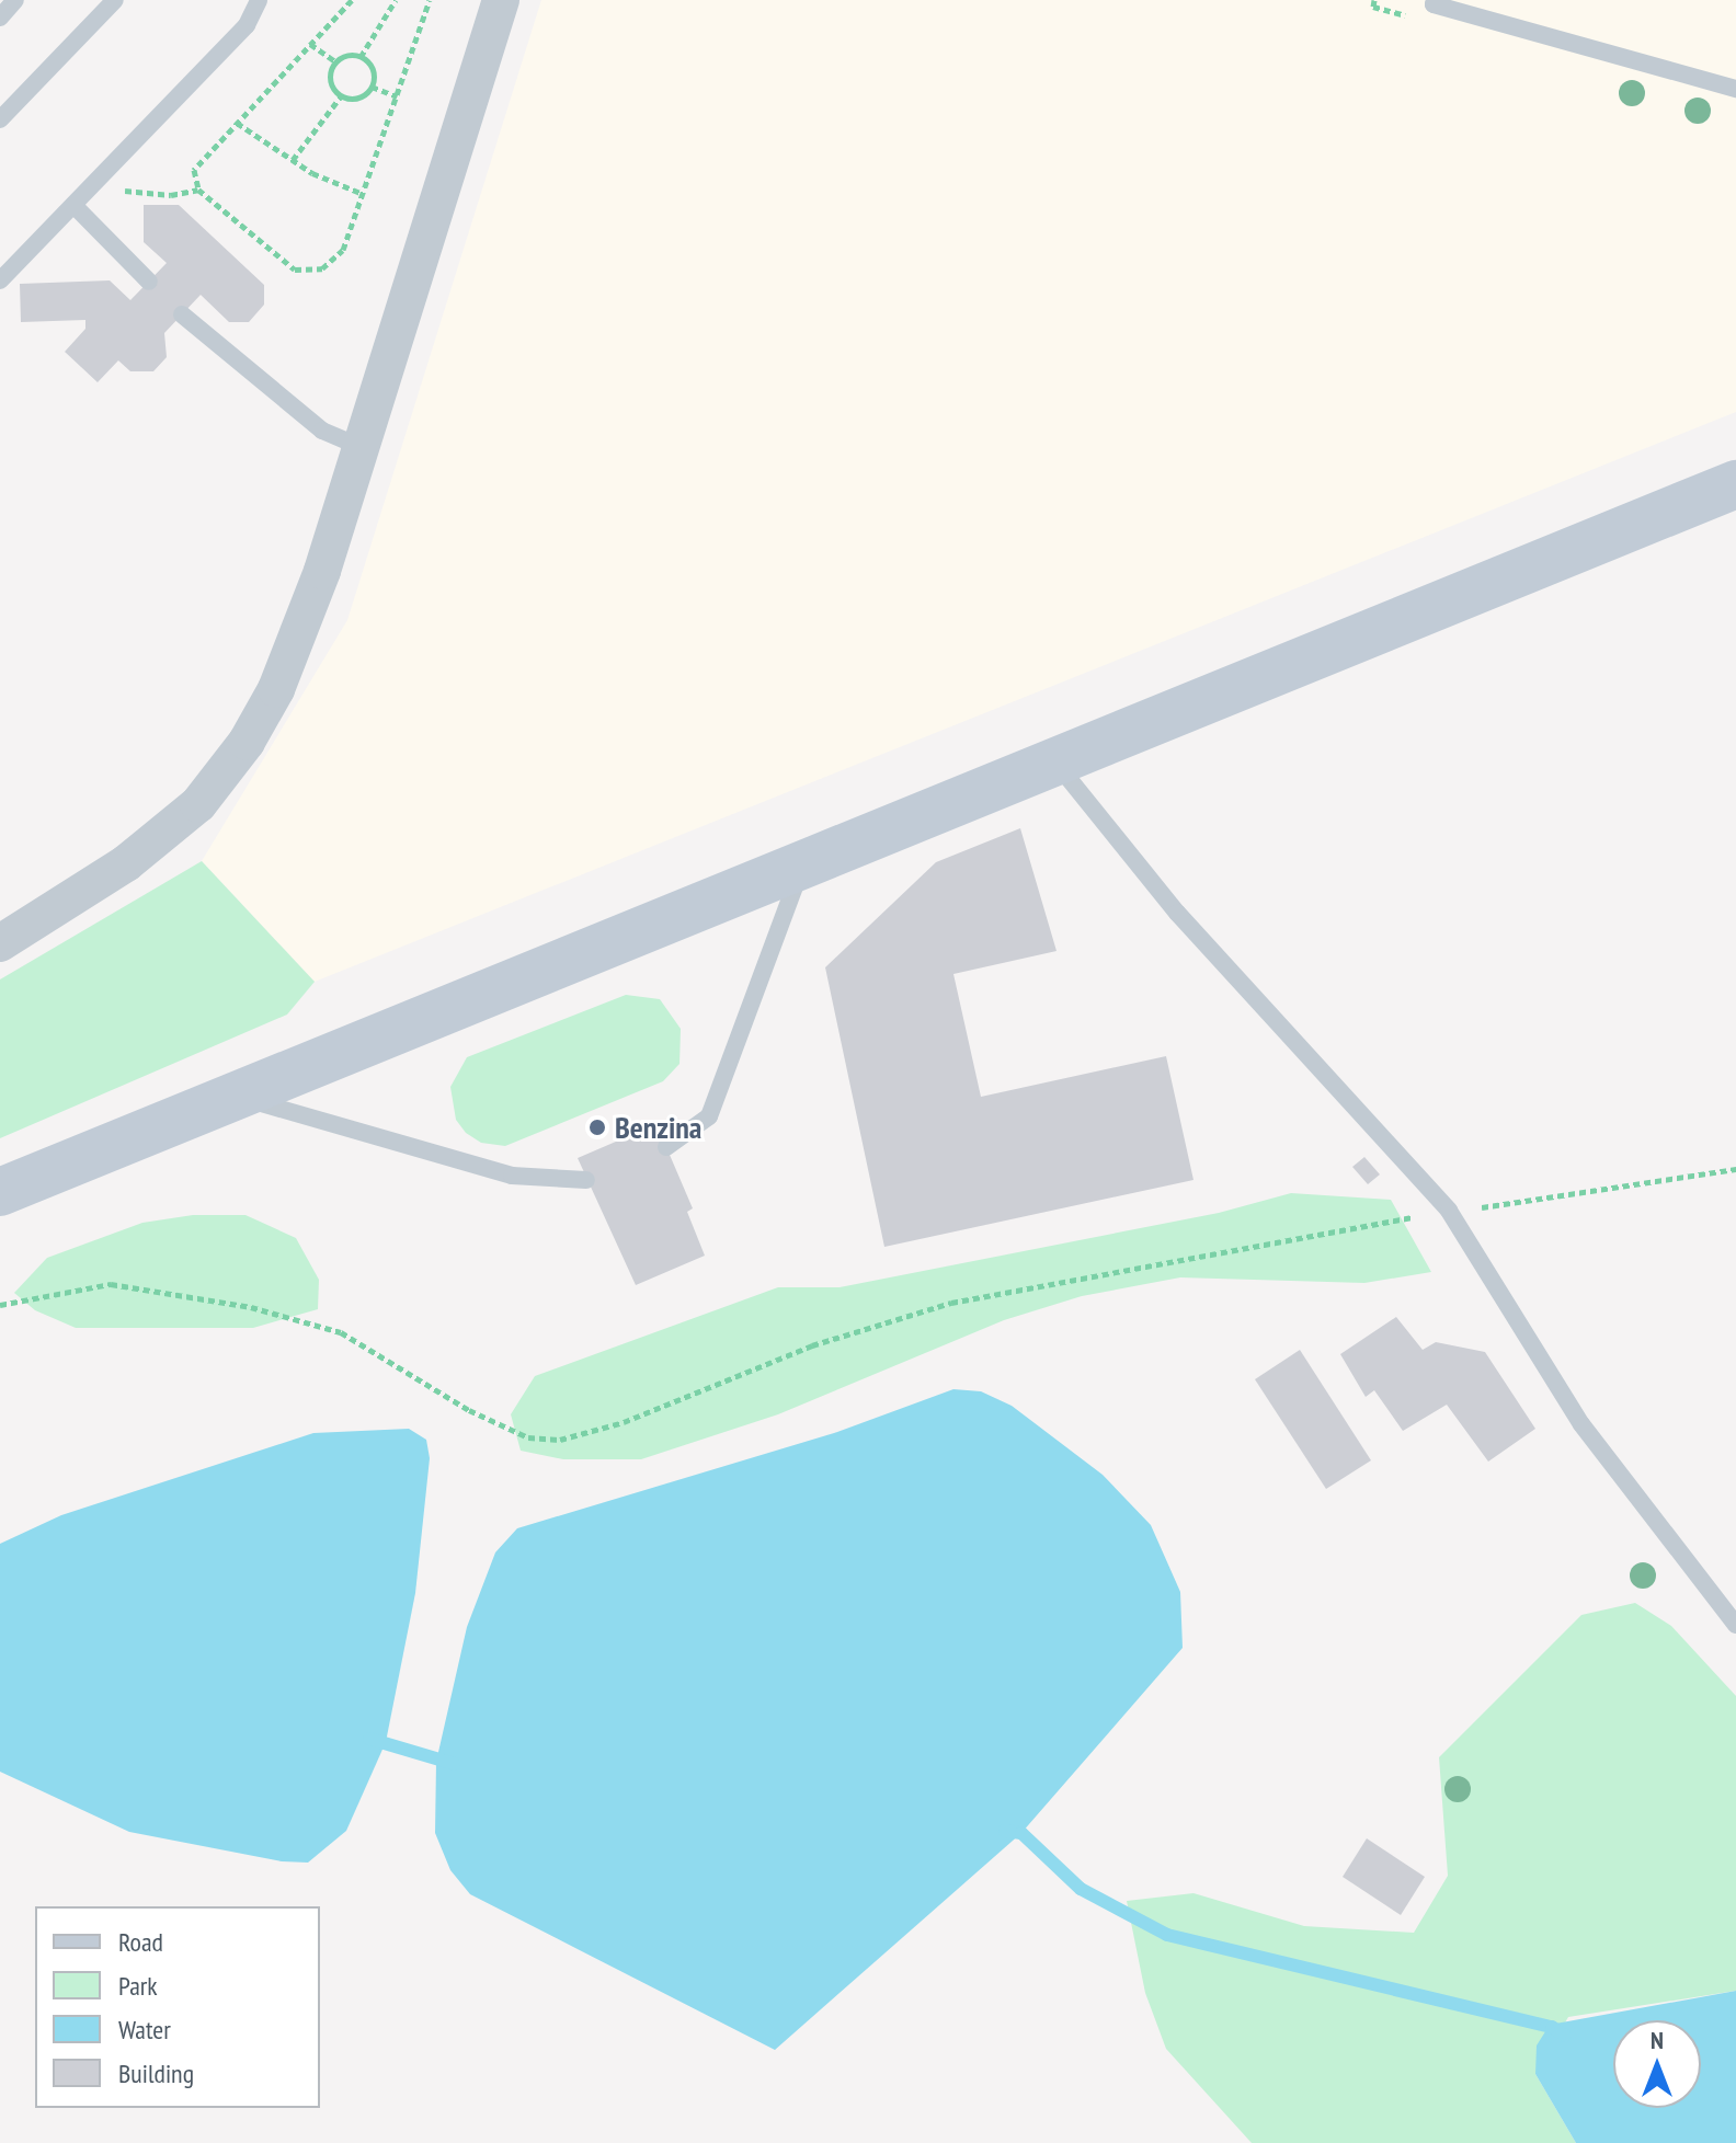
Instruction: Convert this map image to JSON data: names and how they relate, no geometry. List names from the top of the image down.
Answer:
{
  "places": ["Benzina"],
  "legend": [
    "Road",
    "Park",
    "Water",
    "Building"
  ],
  "north": "top"
}
